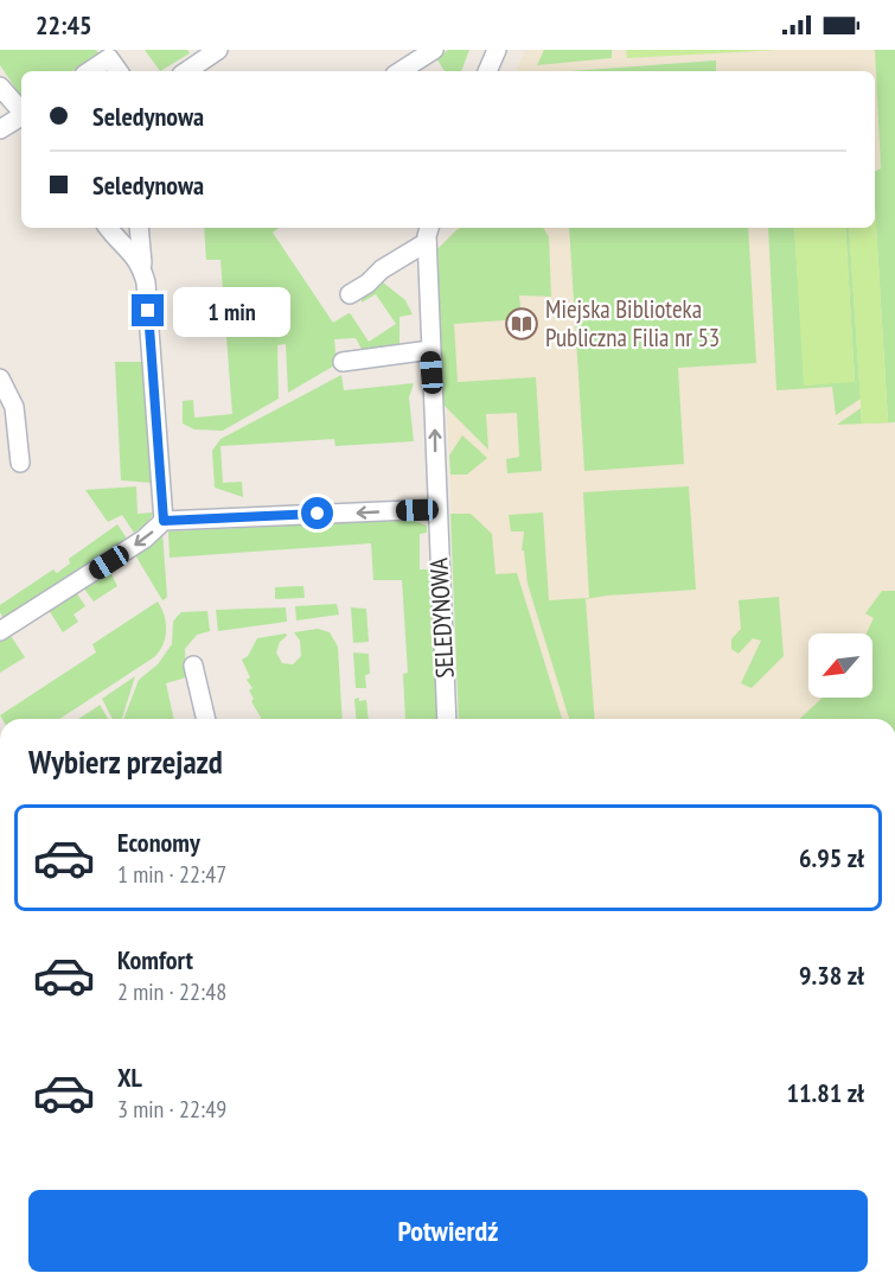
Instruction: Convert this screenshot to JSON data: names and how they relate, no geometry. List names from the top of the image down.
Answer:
{
  "streets": {
    "street": ["SELEDYNOWA"]
  },
  "places": {
    "library": ["Miejska Biblioteka Publiczna Filia nr 53"]
  },
  "north": "bottom left",
  "page": {
    "status": "22:45",
    "banner": ["Seledynowa", "Seledynowa"],
    "bubble": "1 min",
    "heading": "Wybierz przejazd",
    "list": [
      {
        "name": "Economy",
        "note": "1 min · 22:47",
        "value": "6.95 zł"
      },
      {
        "name": "Komfort",
        "note": "2 min · 22:48",
        "value": "9.38 zł"
      },
      {
        "name": "XL",
        "note": "3 min · 22:49",
        "value": "11.81 zł"
      }
    ],
    "buttons": "Potwierdź"
  }
}
